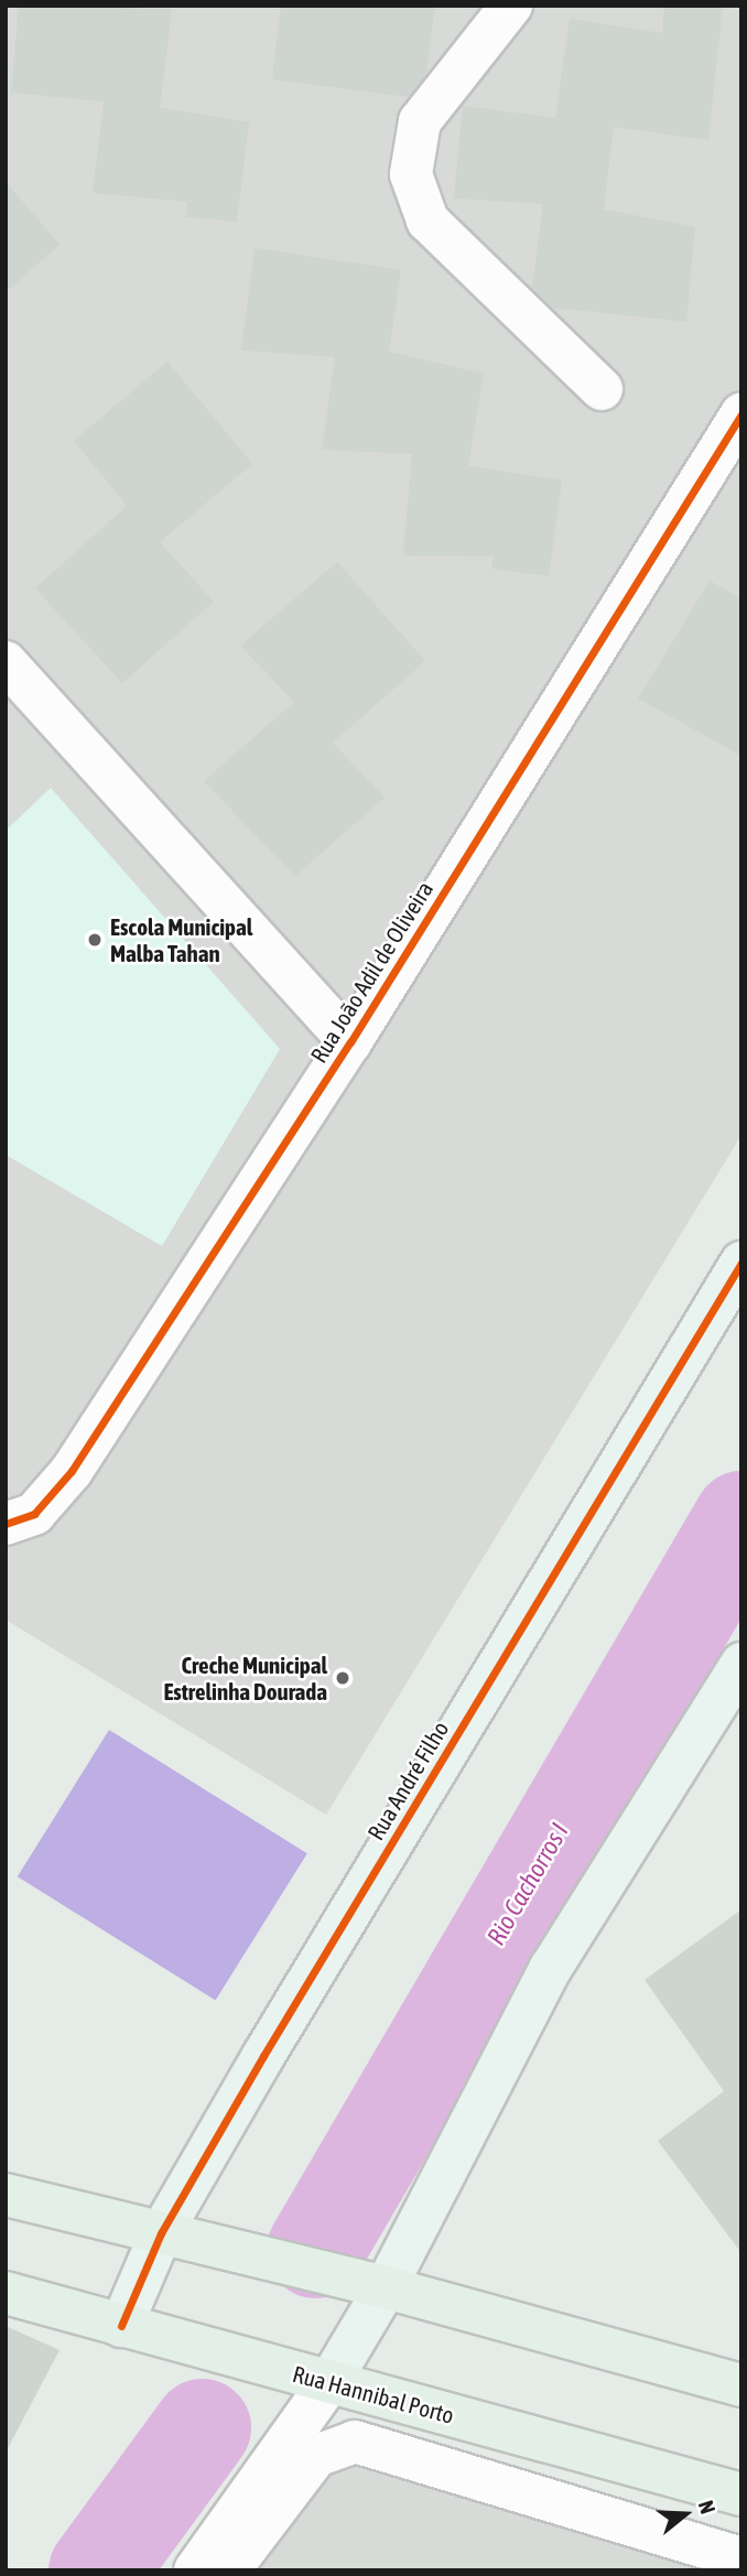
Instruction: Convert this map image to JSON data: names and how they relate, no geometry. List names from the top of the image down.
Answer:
{
  "streets": {
    "main road": ["Rua Hannibal Porto"],
    "street": ["Rua João Adil de Oliveira", "Rua André Filho"]
  },
  "crossings": [
    ["Rua André Filho", "Rua Hannibal Porto"]
  ],
  "water": ["Rio Cachorros I"],
  "places": ["Escola Municipal Malba Tahan", "Creche Municipal Estrelinha Dourada"],
  "north": "right"
}
